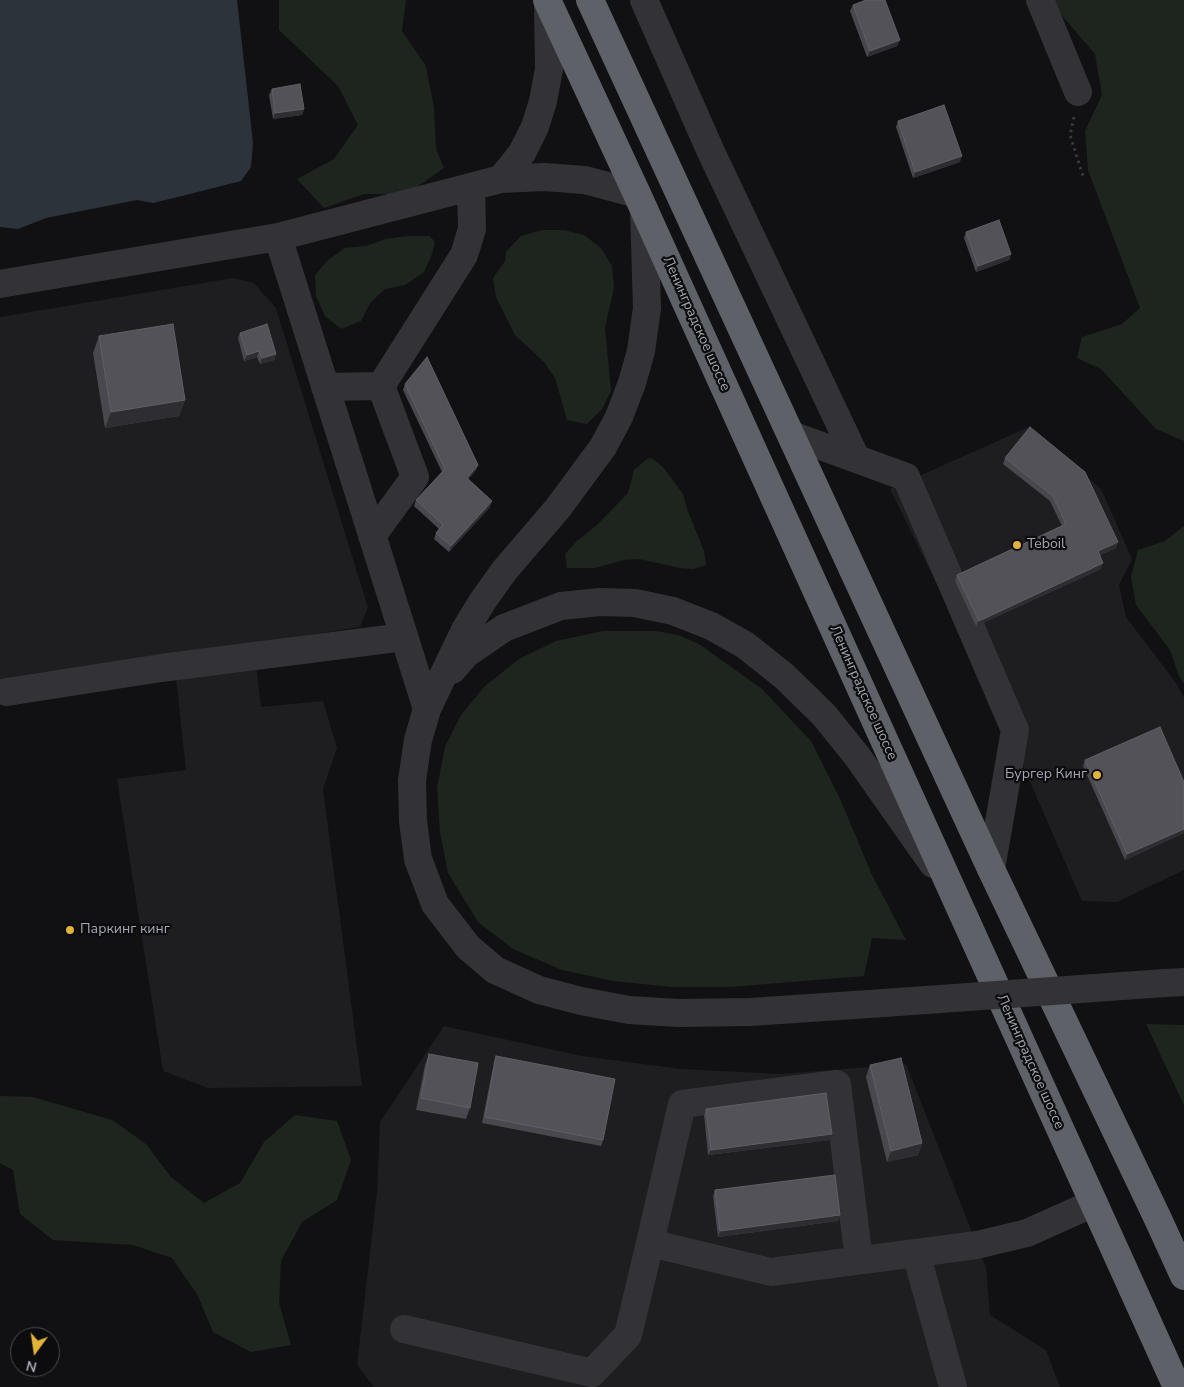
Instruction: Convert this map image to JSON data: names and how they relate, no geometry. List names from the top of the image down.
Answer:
{
  "streets": {
    "highway": ["Ленинградское шоссе"]
  },
  "places": ["Teboil", "Бургер Кинг", "Паркинг кинг"],
  "north": "bottom"
}
